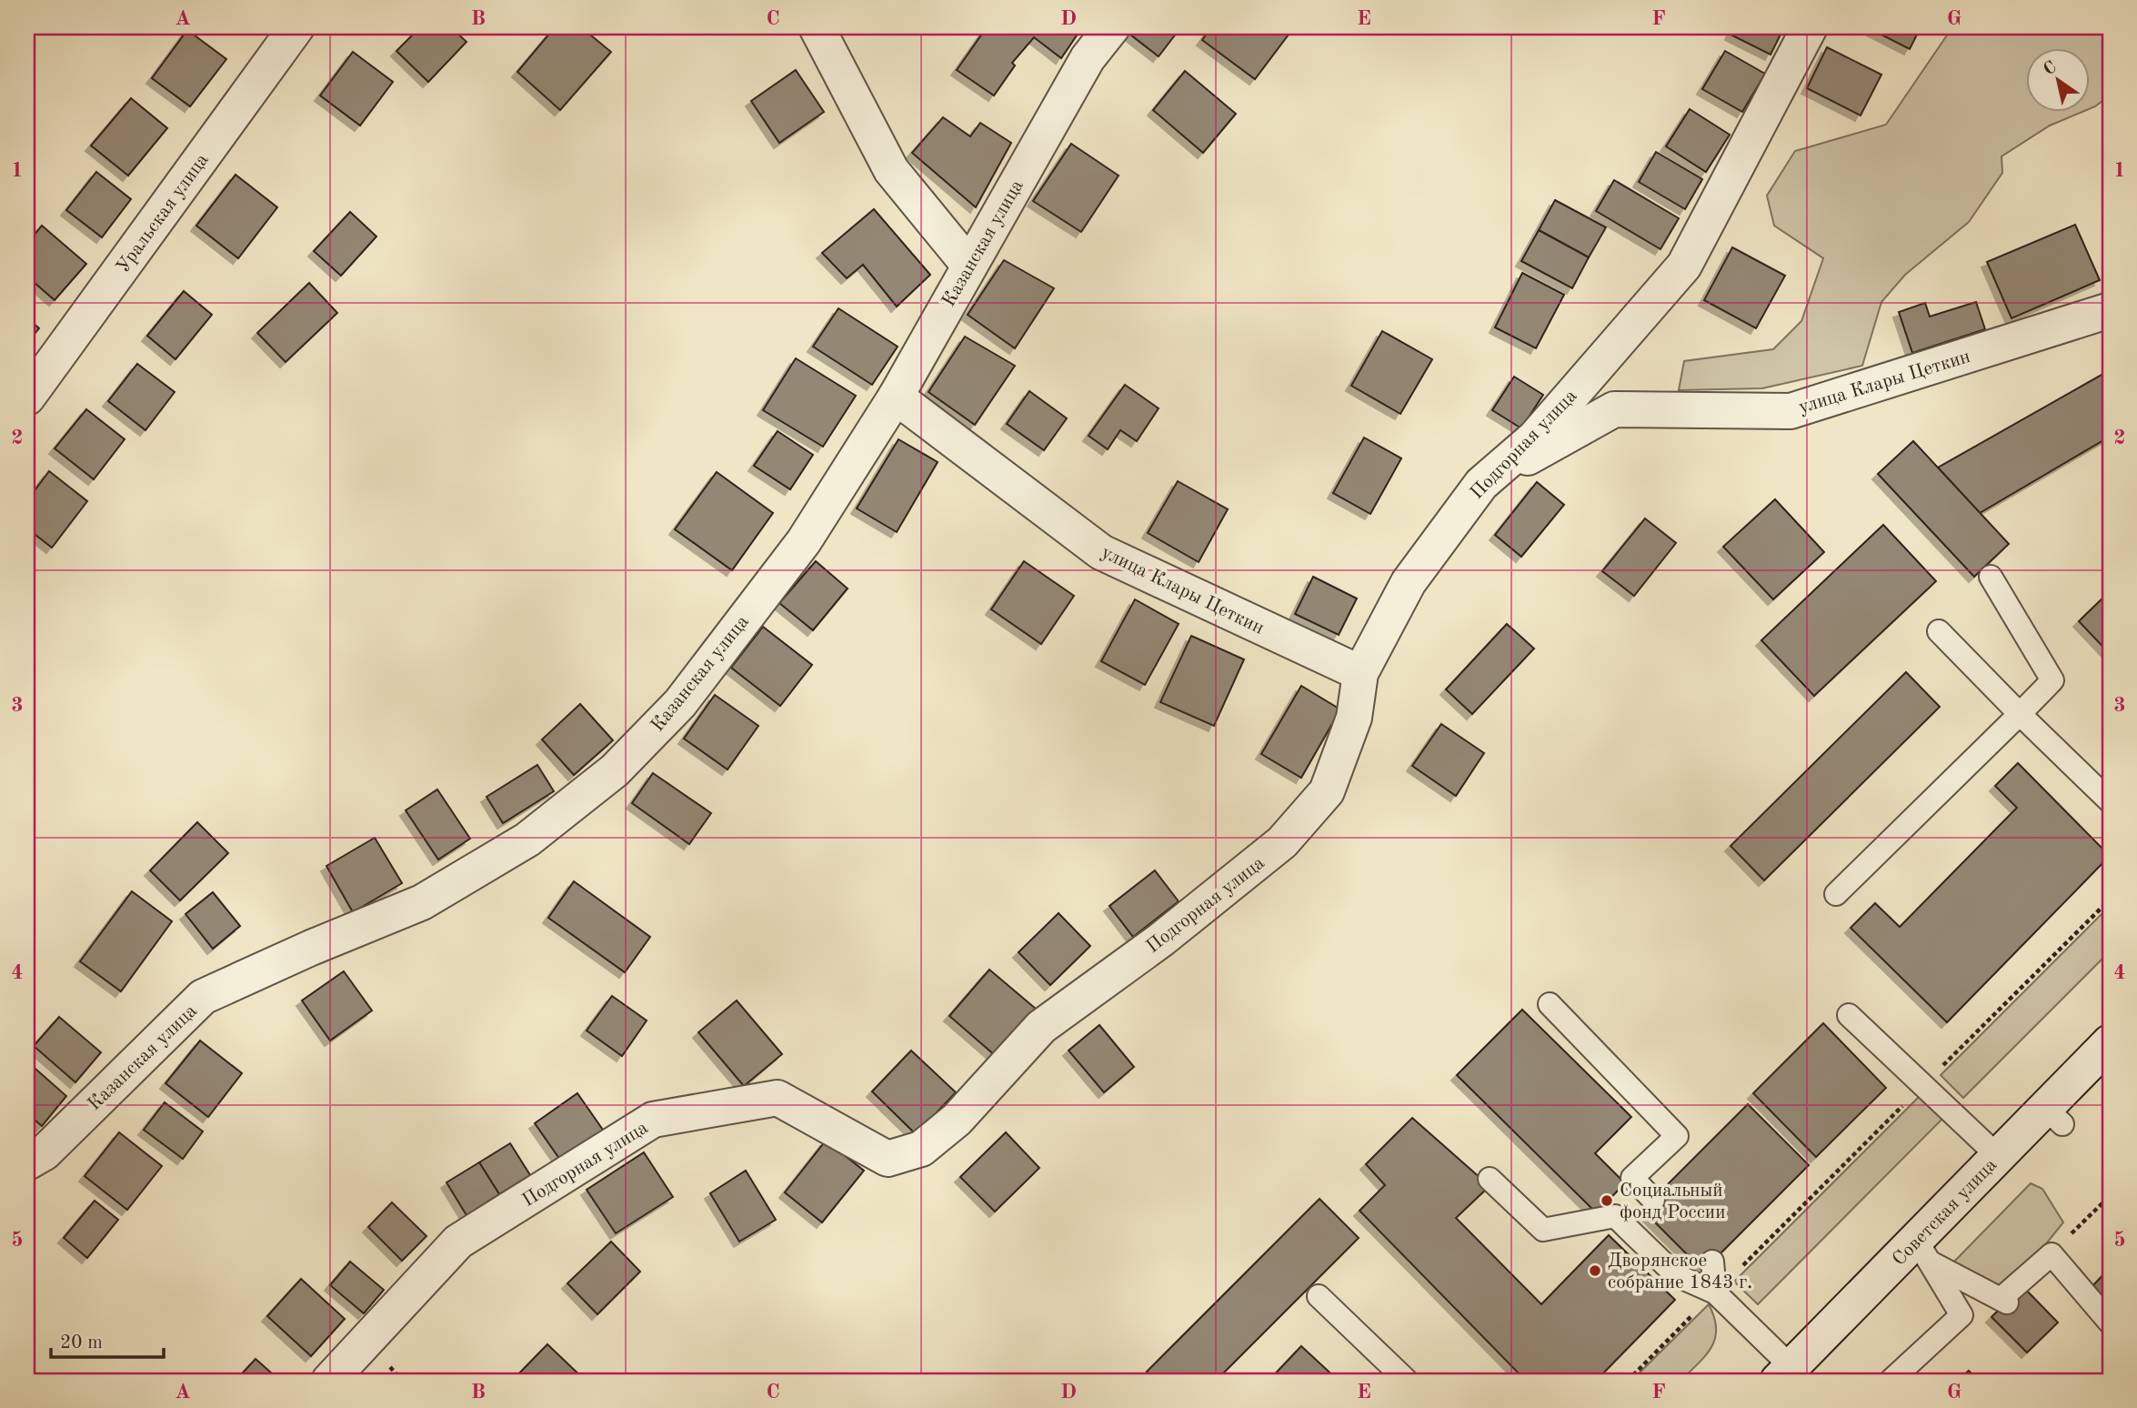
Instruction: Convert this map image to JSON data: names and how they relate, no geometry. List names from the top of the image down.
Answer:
{
  "streets": {
    "street": [
      "Уральская улица",
      "Казанская улица",
      "улица Клары Цеткин",
      "Подгорная улица",
      "Советская улица"
    ]
  },
  "crossings": [
    ["Казанская улица", "улица Клары Цеткин"],
    ["улица Клары Цеткин", "Подгорная улица"]
  ],
  "places": ["Социальный фонд России", "Дворянское собрание 1843 г."],
  "scale_bar": "20 m",
  "north": "top left",
  "grid": {
    "columns": [
      "A",
      "B",
      "C",
      "D",
      "E",
      "F",
      "G"
    ],
    "rows": [
      "1",
      "2",
      "3",
      "4",
      "5"
    ]
  }
}
